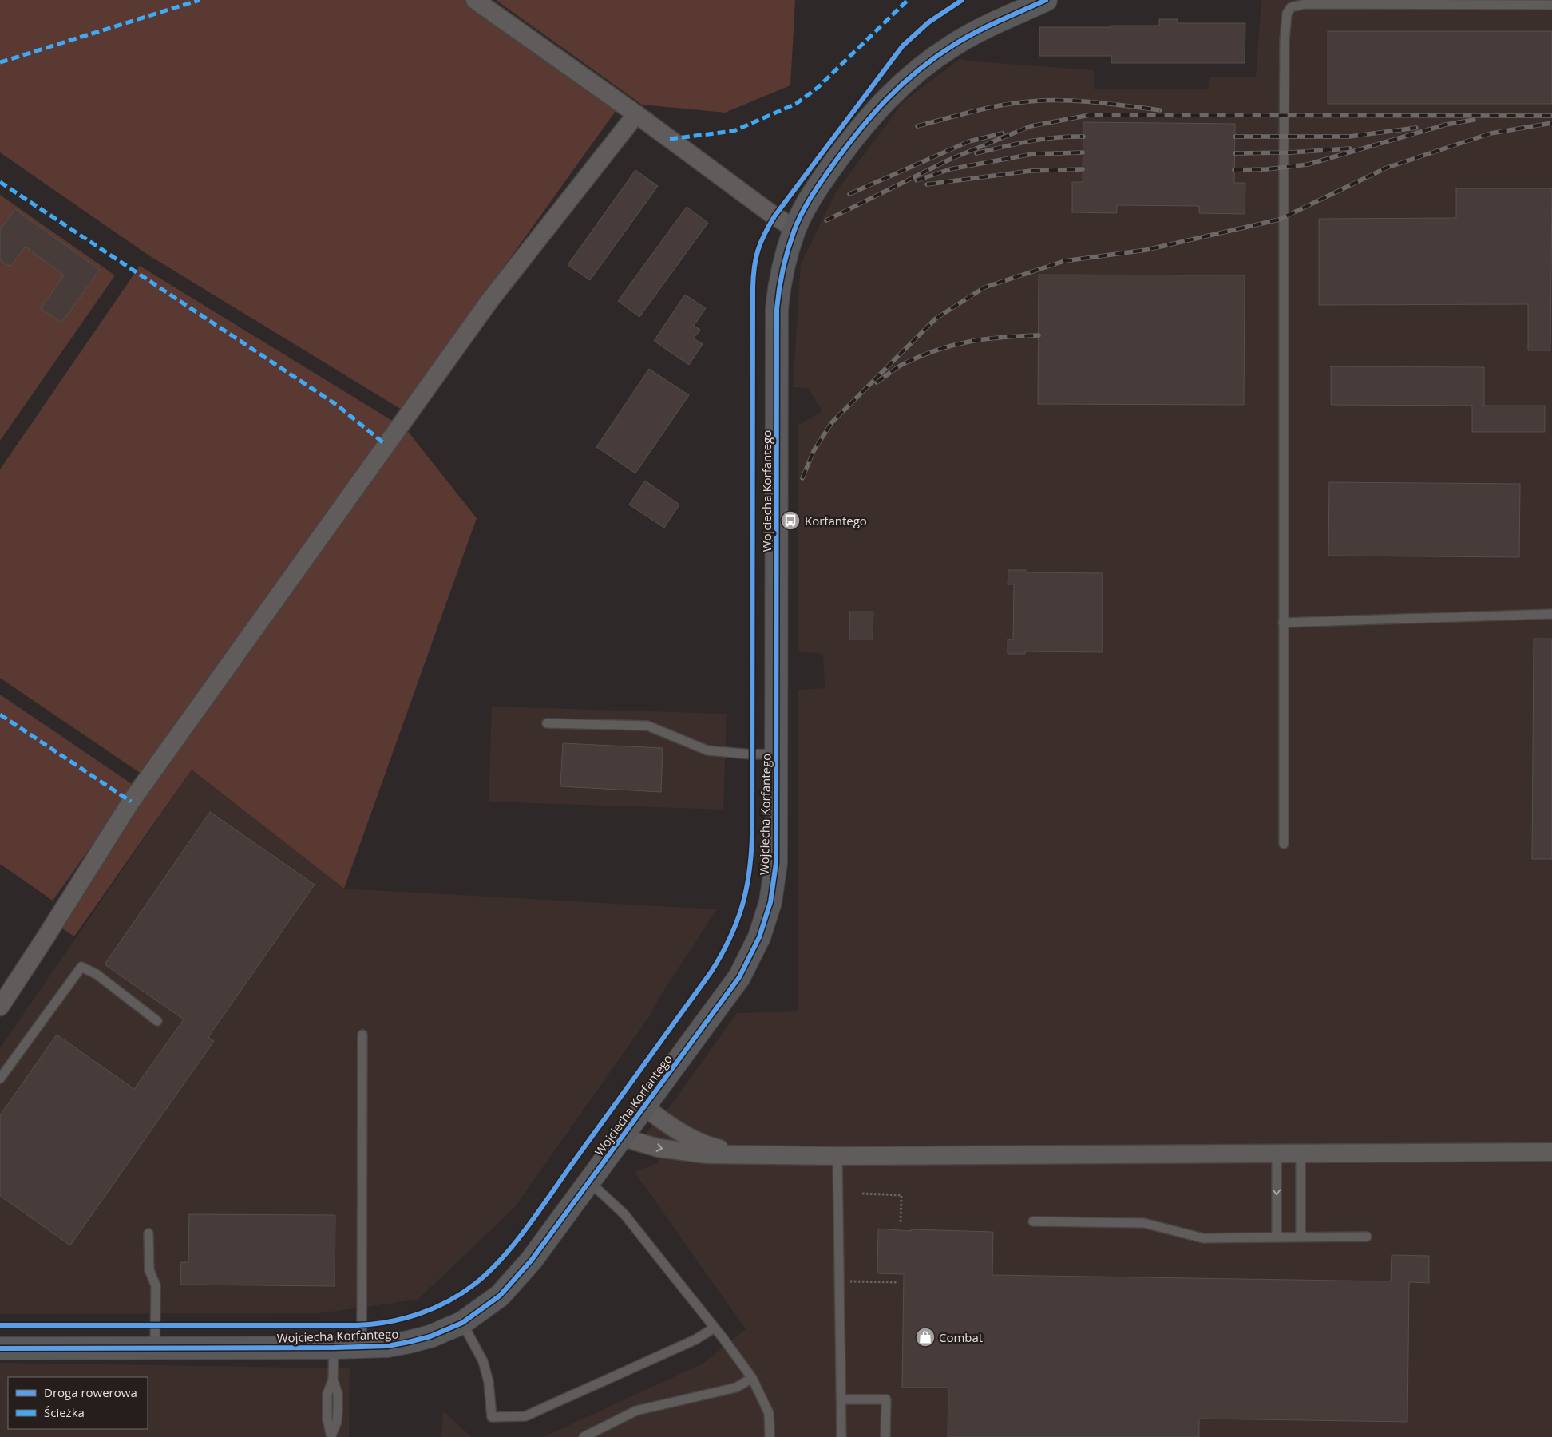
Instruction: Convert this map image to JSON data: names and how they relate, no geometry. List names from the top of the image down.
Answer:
{
  "streets": {
    "street": ["Wojciecha Korfantego"]
  },
  "places": {
    "bus stop": ["Korfantego"],
    "shop": ["Combat"]
  },
  "legend": ["Droga rowerowa", "Ścieżka"]
}
